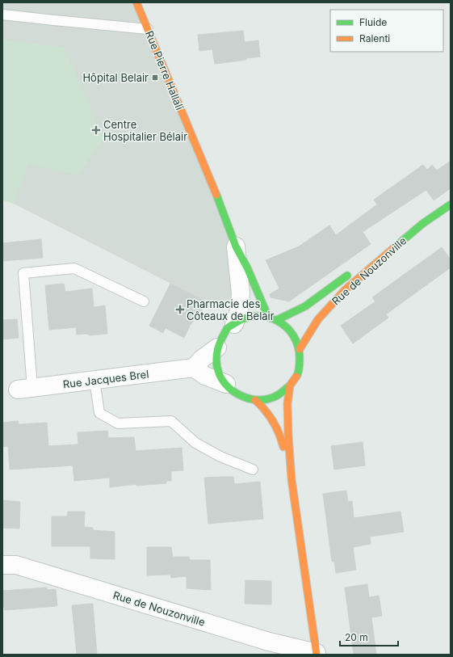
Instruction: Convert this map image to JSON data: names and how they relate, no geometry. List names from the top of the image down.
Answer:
{
  "streets": {
    "main road": ["Rue Pierre Hallali", "Rue de Nouzonville"],
    "street": ["Rue Jacques Brel"]
  },
  "crossings": [
    ["Rue Pierre Hallali", "Rue de Nouzonville"]
  ],
  "places": {
    "transit": ["Hôpital Belair"],
    "health": ["Centre Hospitalier Bélair", "Pharmacie des Côteaux de Belair"]
  },
  "legend": ["Fluide", "Ralenti"],
  "scale_bar": "20 m"
}
